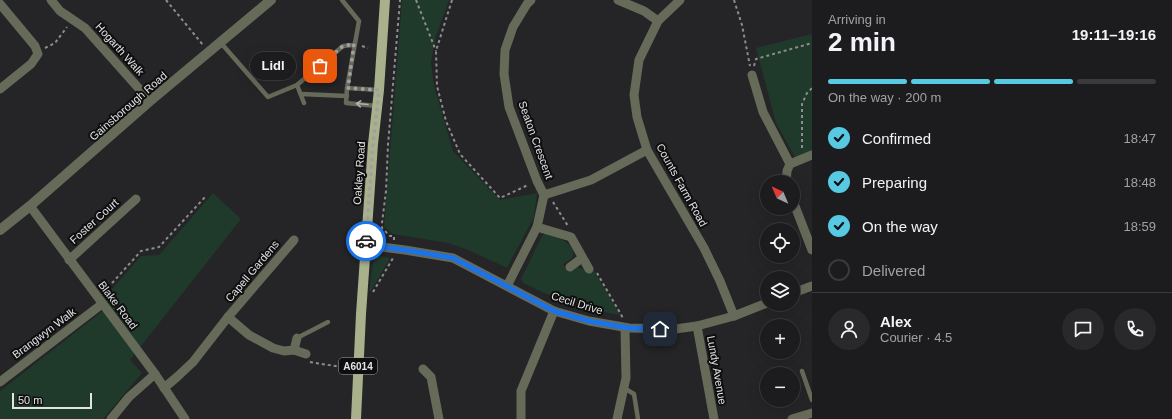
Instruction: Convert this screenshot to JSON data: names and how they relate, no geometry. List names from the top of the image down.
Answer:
{
  "streets": {
    "main road": ["Oakley Road", "A6014"],
    "street": [
      "Hogarth Walk",
      "Gainsborough Road",
      "Seaton Crescent",
      "Counts Farm Road",
      "Foster Court",
      "Capell Gardens",
      "Cecil Drive",
      "Blake Road",
      "Brangwyn Walk",
      "Lundy Avenue"
    ]
  },
  "crossings": [
    ["Hogarth Walk", "Gainsborough Road"],
    ["Gainsborough Road", "Blake Road"],
    ["Seaton Crescent", "Cecil Drive"],
    ["Oakley Road", "Cecil Drive"],
    ["Counts Farm Road", "Cecil Drive"],
    ["Foster Court", "Blake Road"],
    ["Capell Gardens", "Blake Road"],
    ["Cecil Drive", "Lundy Avenue"],
    ["Blake Road", "Brangwyn Walk"]
  ],
  "places": ["Lidl"],
  "scale_bar": "50 m",
  "north": "top left",
  "page": {
    "heading": ["2 min", "Arriving in", "19:11–19:16"],
    "panel": ["Alex", "Courier · 4.5"],
    "bubble": "Lidl",
    "bar": "On the way · 200 m",
    "list": [
      ["Confirmed", "18:47"],
      ["Preparing", "18:48"],
      ["On the way", "18:59"],
      "Delivered"
    ],
    "map_buttons": ["+", "−"],
    "scale": "50 m"
  }
}
